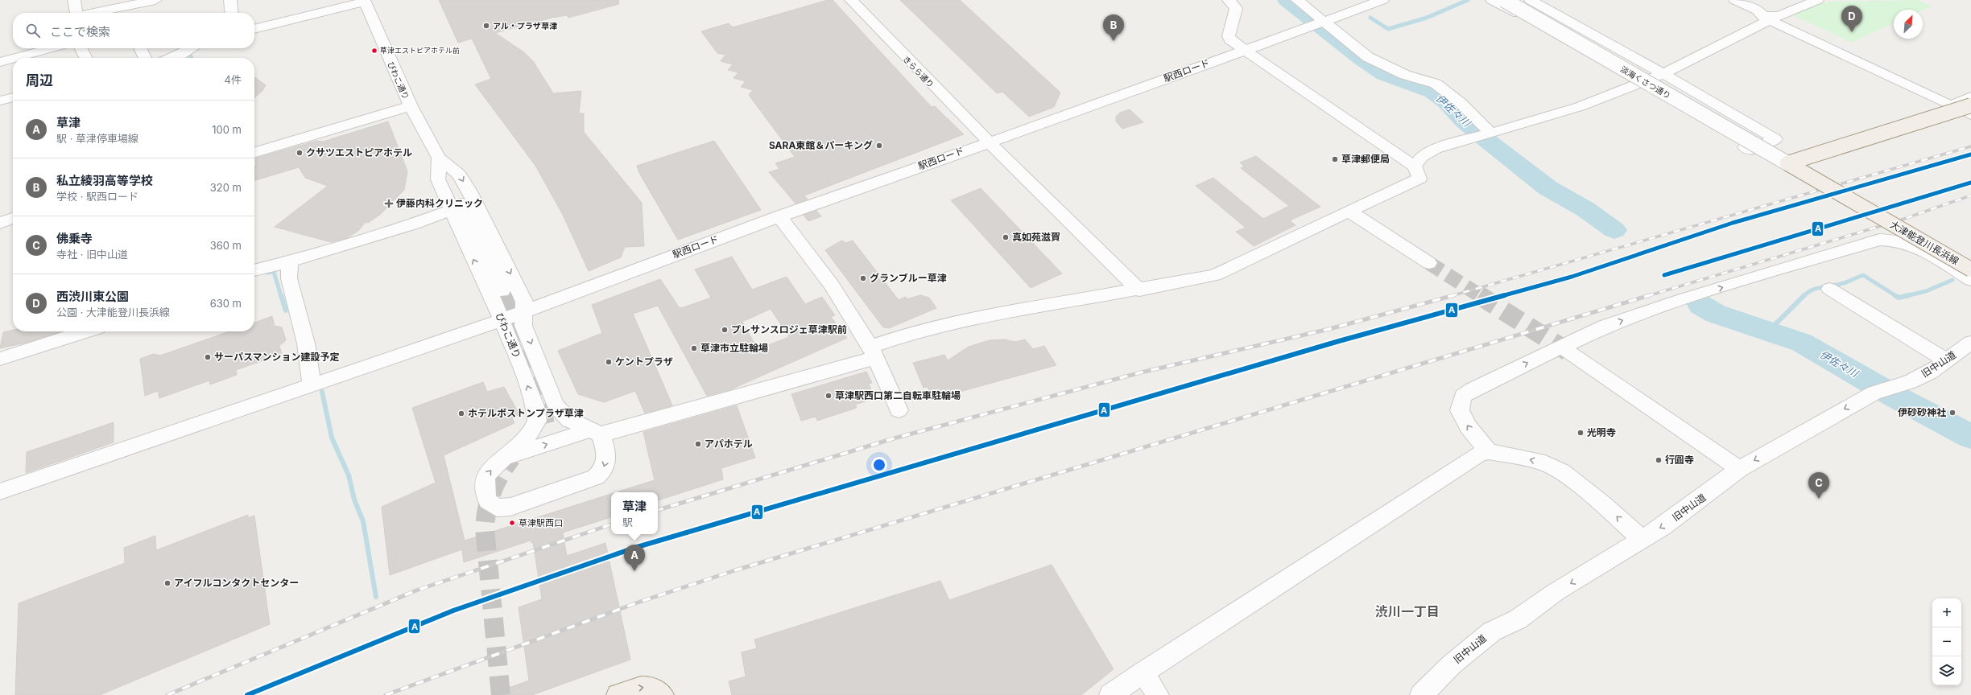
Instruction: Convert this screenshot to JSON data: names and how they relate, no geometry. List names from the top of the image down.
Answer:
{
  "streets": {
    "main road": ["大津能登川長浜線"],
    "street": [
      "駅西ロード",
      "きらら通り",
      "びわこ通り",
      "淡海くさつ通り",
      "旧中山道"
    ]
  },
  "crossings": [
    ["駅西ロード", "きらら通り"],
    ["駅西ロード", "びわこ通り"],
    ["淡海くさつ通り", "大津能登川長浜線"]
  ],
  "one_way": ["旧中山道"],
  "districts": ["渋川一丁目"],
  "water": ["伊佐々川"],
  "places": {
    "other": [
      "アル・プラザ草津",
      "草津エストピアホテル前",
      "SARA東館＆パーキング",
      "クサツエストピアホテル",
      "草津郵便局",
      "真如苑滋賀",
      "グランブルー草津",
      "プレサンスロジェ草津駅前",
      "草津市立駐輪場",
      "サーパスマンション建設予定",
      "ケントプラザ",
      "草津駅西口第二自転車駐輪場",
      "伊砂砂神社",
      "ホテルボストンプラザ草津",
      "光明寺",
      "アパホテル",
      "行圓寺",
      "草津駅西口",
      "アイフルコンタクトセンター"
    ],
    "health": ["伊藤内科クリニック"]
  },
  "lines": ["transit line A"],
  "north": "top right",
  "page": {
    "pins": [
      "D",
      "B",
      "C",
      "A"
    ],
    "search": "ここで検索",
    "heading": ["周辺", "4件"],
    "list": [
      {
        "mark": "A",
        "name": "草津",
        "note": "駅 · 草津停車場線",
        "value": "100 m"
      },
      {
        "mark": "B",
        "name": "私立綾羽高等学校",
        "note": "学校 · 駅西ロード",
        "value": "320 m"
      },
      {
        "mark": "C",
        "name": "佛乗寺",
        "note": "寺社 · 旧中山道",
        "value": "360 m"
      },
      {
        "mark": "D",
        "name": "西渋川東公園",
        "note": "公園 · 大津能登川長浜線",
        "value": "630 m"
      }
    ],
    "popup": ["草津", "駅"],
    "map_buttons": ["+", "−"]
  }
}
